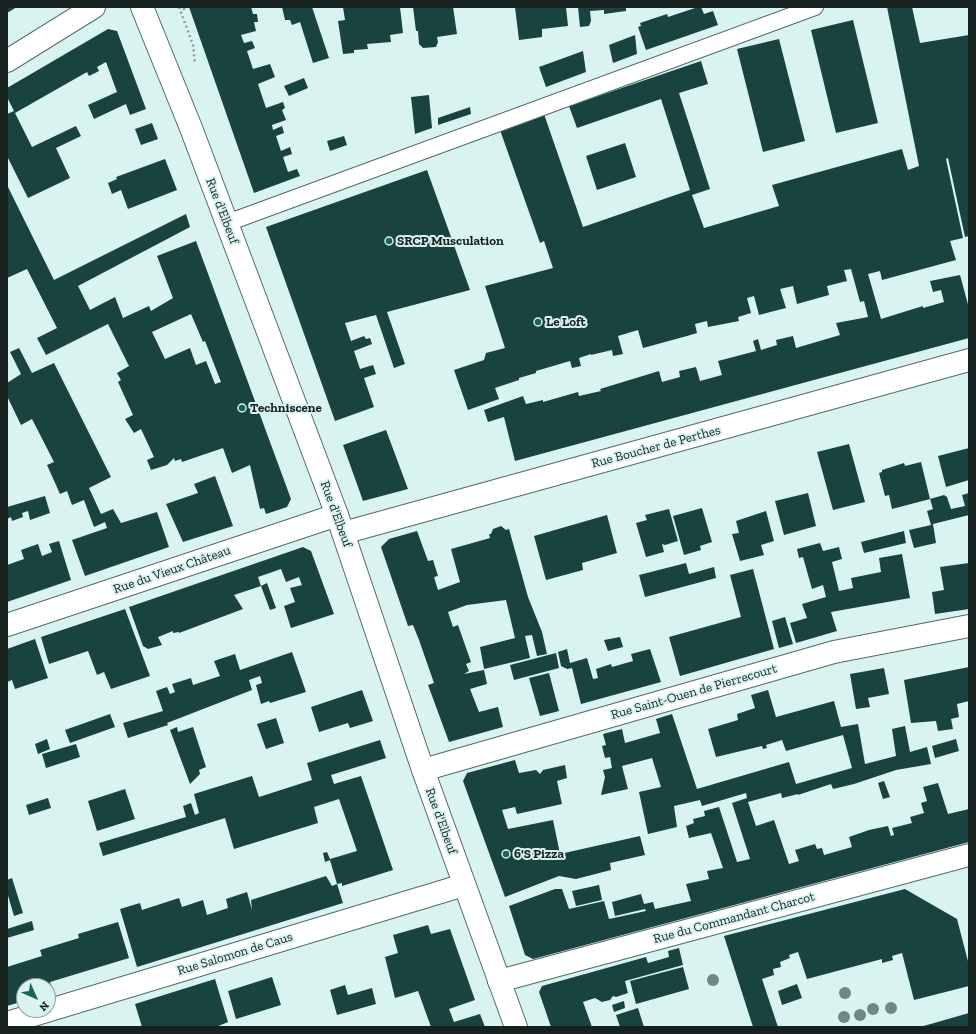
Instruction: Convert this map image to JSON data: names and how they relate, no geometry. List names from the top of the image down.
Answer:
{
  "streets": {
    "street": [
      "Rue d'Elbeuf",
      "Rue Boucher de Perthes",
      "Rue du Vieux Château",
      "Rue Saint-Ouen de Pierrecourt",
      "Rue du Commandant Charcot",
      "Rue Salomon de Caus"
    ]
  },
  "crossings": [
    ["Rue d'Elbeuf", "Rue Boucher de Perthes"],
    ["Rue d'Elbeuf", "Rue du Vieux Château"],
    ["Rue d'Elbeuf", "Rue Saint-Ouen de Pierrecourt"],
    ["Rue d'Elbeuf", "Rue du Commandant Charcot"],
    ["Rue d'Elbeuf", "Rue Salomon de Caus"],
    ["Rue Boucher de Perthes", "Rue du Vieux Château"]
  ],
  "places": [
    "SRCP Musculation",
    "Le Loft",
    "Techniscene",
    "6'S Pizza"
  ],
  "north": "bottom right"
}
